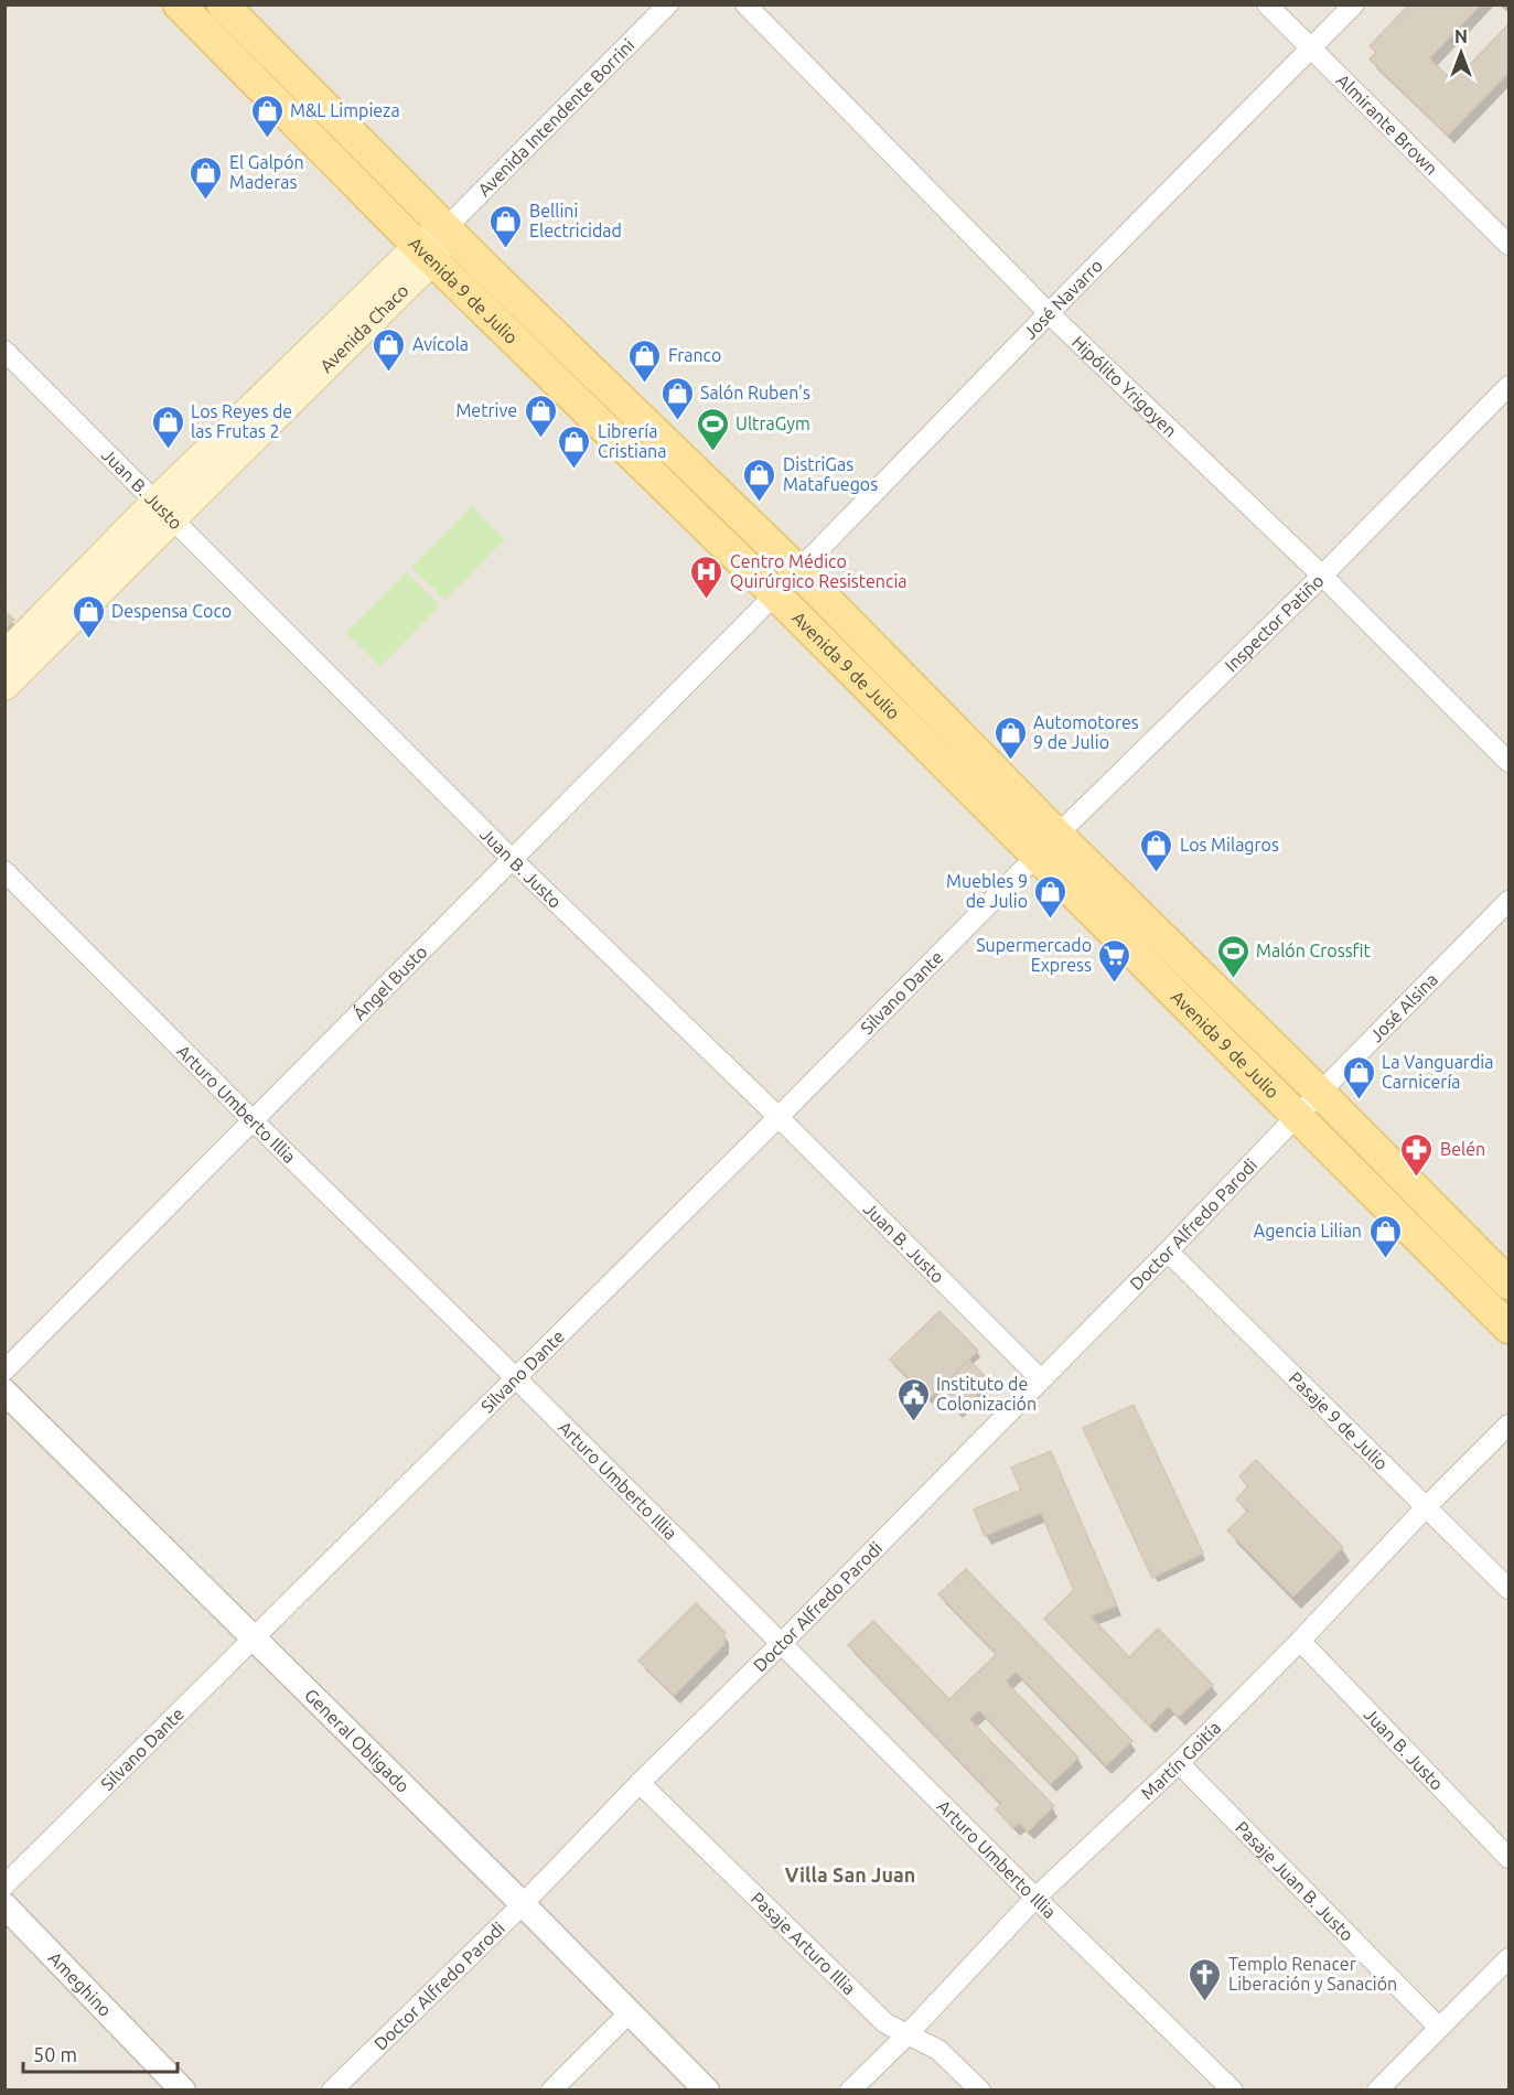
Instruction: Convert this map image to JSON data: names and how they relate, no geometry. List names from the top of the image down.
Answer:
{
  "streets": {
    "main road": ["Avenida 9 de Julio", "Avenida Chaco"],
    "street": [
      "Avenida Intendente Borrini",
      "Almirante Brown",
      "José Navarro",
      "Hipólito Yrigoyen",
      "Juan B. Justo",
      "Inspector Patiño",
      "Ángel Busto",
      "Silvano Dante",
      "José Alsina",
      "Arturo Umberto Illia",
      "Doctor Alfredo Parodi",
      "Pasaje 9 de Julio",
      "General Obligado",
      "Martín Goitía",
      "Pasaje Juan B. Justo",
      "Pasaje Arturo Illia",
      "Ameghino"
    ]
  },
  "crossings": [
    ["Avenida Intendente Borrini", "Avenida 9 de Julio"],
    ["Avenida Intendente Borrini", "Avenida Chaco"],
    ["Almirante Brown", "José Navarro"],
    ["Avenida 9 de Julio", "José Navarro"],
    ["Avenida 9 de Julio", "Avenida Chaco"],
    ["Avenida 9 de Julio", "Inspector Patiño"],
    ["Avenida 9 de Julio", "Ángel Busto"],
    ["Avenida 9 de Julio", "Silvano Dante"],
    ["Avenida 9 de Julio", "José Alsina"],
    ["Avenida 9 de Julio", "Doctor Alfredo Parodi"],
    ["José Navarro", "Hipólito Yrigoyen"],
    ["José Navarro", "Ángel Busto"],
    ["Avenida Chaco", "Juan B. Justo"],
    ["Hipólito Yrigoyen", "Inspector Patiño"],
    ["Juan B. Justo", "Ángel Busto"],
    ["Juan B. Justo", "Silvano Dante"],
    ["Juan B. Justo", "Doctor Alfredo Parodi"],
    ["Juan B. Justo", "Martín Goitía"],
    ["Inspector Patiño", "Silvano Dante"],
    ["Ángel Busto", "Arturo Umberto Illia"],
    ["Silvano Dante", "Arturo Umberto Illia"],
    ["Silvano Dante", "General Obligado"],
    ["José Alsina", "Doctor Alfredo Parodi"],
    ["Arturo Umberto Illia", "Doctor Alfredo Parodi"],
    ["Arturo Umberto Illia", "Martín Goitía"],
    ["Doctor Alfredo Parodi", "Pasaje 9 de Julio"],
    ["Doctor Alfredo Parodi", "General Obligado"],
    ["Doctor Alfredo Parodi", "Pasaje Arturo Illia"],
    ["Pasaje 9 de Julio", "Martín Goitía"],
    ["Martín Goitía", "Pasaje Juan B. Justo"],
    ["Martín Goitía", "Pasaje Arturo Illia"]
  ],
  "districts": ["Villa San Juan"],
  "places": {
    "shop": [
      "M&L Limpieza",
      "El Galpón Maderas",
      "Bellini Electricidad",
      "Avícola",
      "Franco",
      "Salón Ruben's",
      "Metrive",
      "Los Reyes de las Frutas 2",
      "Librería Cristiana",
      "DistriGas Matafuegos",
      "Despensa Coco",
      "Automotores 9 de Julio",
      "Los Milagros",
      "Muebles 9 de Julio",
      "La Vanguardia Carnicería",
      "Agencia Lilian"
    ],
    "sports": ["UltraGym", "Malón Crossfit"],
    "hospital": ["Centro Médico Quirúrgico Resistencia"],
    "supermarket": ["Supermercado Express"],
    "pharmacy": ["Belén"],
    "public building": ["Instituto de Colonización"],
    "church": ["Templo Renacer Liberación y Sanación"]
  },
  "scale_bar": "50 m",
  "north": "top"
}
